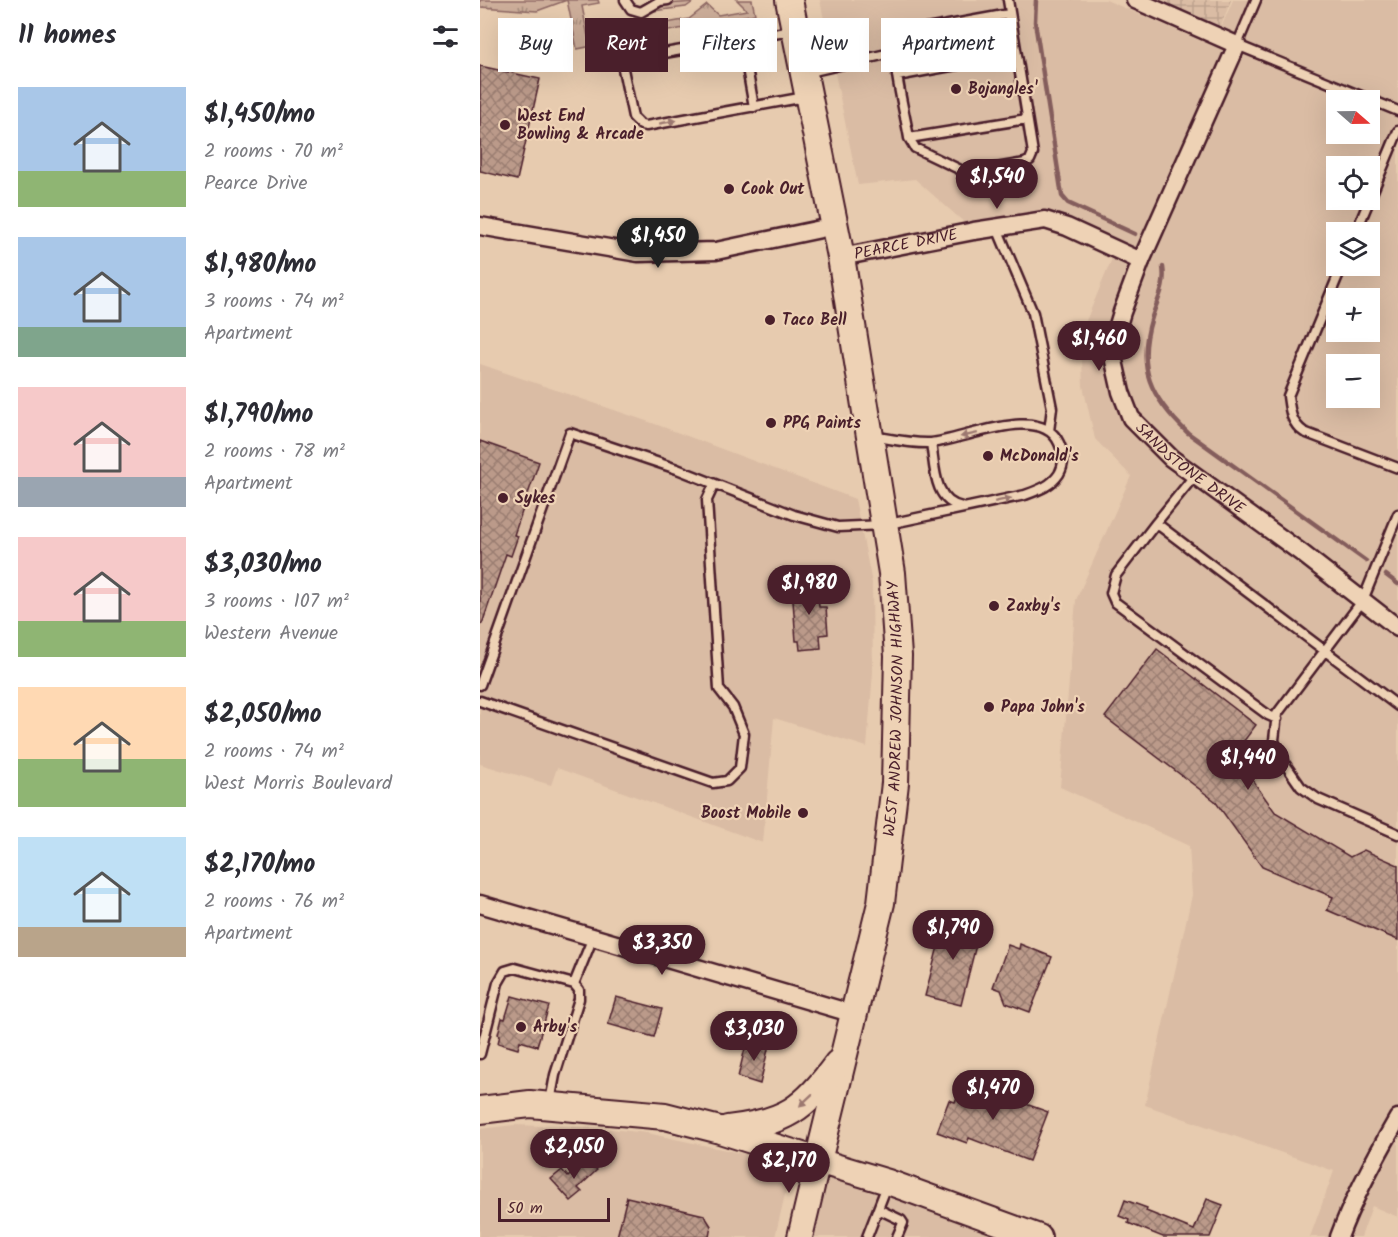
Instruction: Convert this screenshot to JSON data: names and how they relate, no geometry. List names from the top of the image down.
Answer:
{
  "streets": {
    "main road": ["WEST ANDREW JOHNSON HIGHWAY"],
    "street": ["PEARCE DRIVE", "SANDSTONE DRIVE"]
  },
  "crossings": [
    ["PEARCE DRIVE", "SANDSTONE DRIVE"],
    ["PEARCE DRIVE", "WEST ANDREW JOHNSON HIGHWAY"]
  ],
  "places": [
    "Bojangles'",
    "West End Bowling & Arcade",
    "Cook Out",
    "Taco Bell",
    "PPG Paints",
    "McDonald's",
    "Sykes",
    "Zaxby's",
    "Papa John's",
    "Boost Mobile",
    "Arby's"
  ],
  "scale_bar": "50 m",
  "north": "right",
  "page": {
    "heading": "11 homes",
    "chip": [
      "Buy",
      "Rent",
      "Filters",
      "New",
      "Apartment"
    ],
    "list": [
      {
        "name": "$1,450/mo",
        "note": "2 rooms · 70 m² · Pearce Drive"
      },
      {
        "name": "$1,980/mo",
        "note": "3 rooms · 74 m² · Apartment"
      },
      {
        "name": "$1,790/mo",
        "note": "2 rooms · 78 m² · Apartment"
      },
      {
        "name": "$3,030/mo",
        "note": "3 rooms · 107 m² · Western Avenue"
      },
      {
        "name": "$2,050/mo",
        "note": "2 rooms · 74 m² · West Morris Boulevard"
      },
      {
        "name": "$2,170/mo",
        "note": "2 rooms · 76 m² · Apartment"
      }
    ],
    "map_buttons": ["+", "−"],
    "price": [
      "$1,540",
      "$1,450",
      "$1,460",
      "$1,980",
      "$1,440",
      "$1,790",
      "$3,350",
      "$3,030",
      "$1,470",
      "$2,050",
      "$2,170"
    ],
    "scale": "50 m"
  }
}
